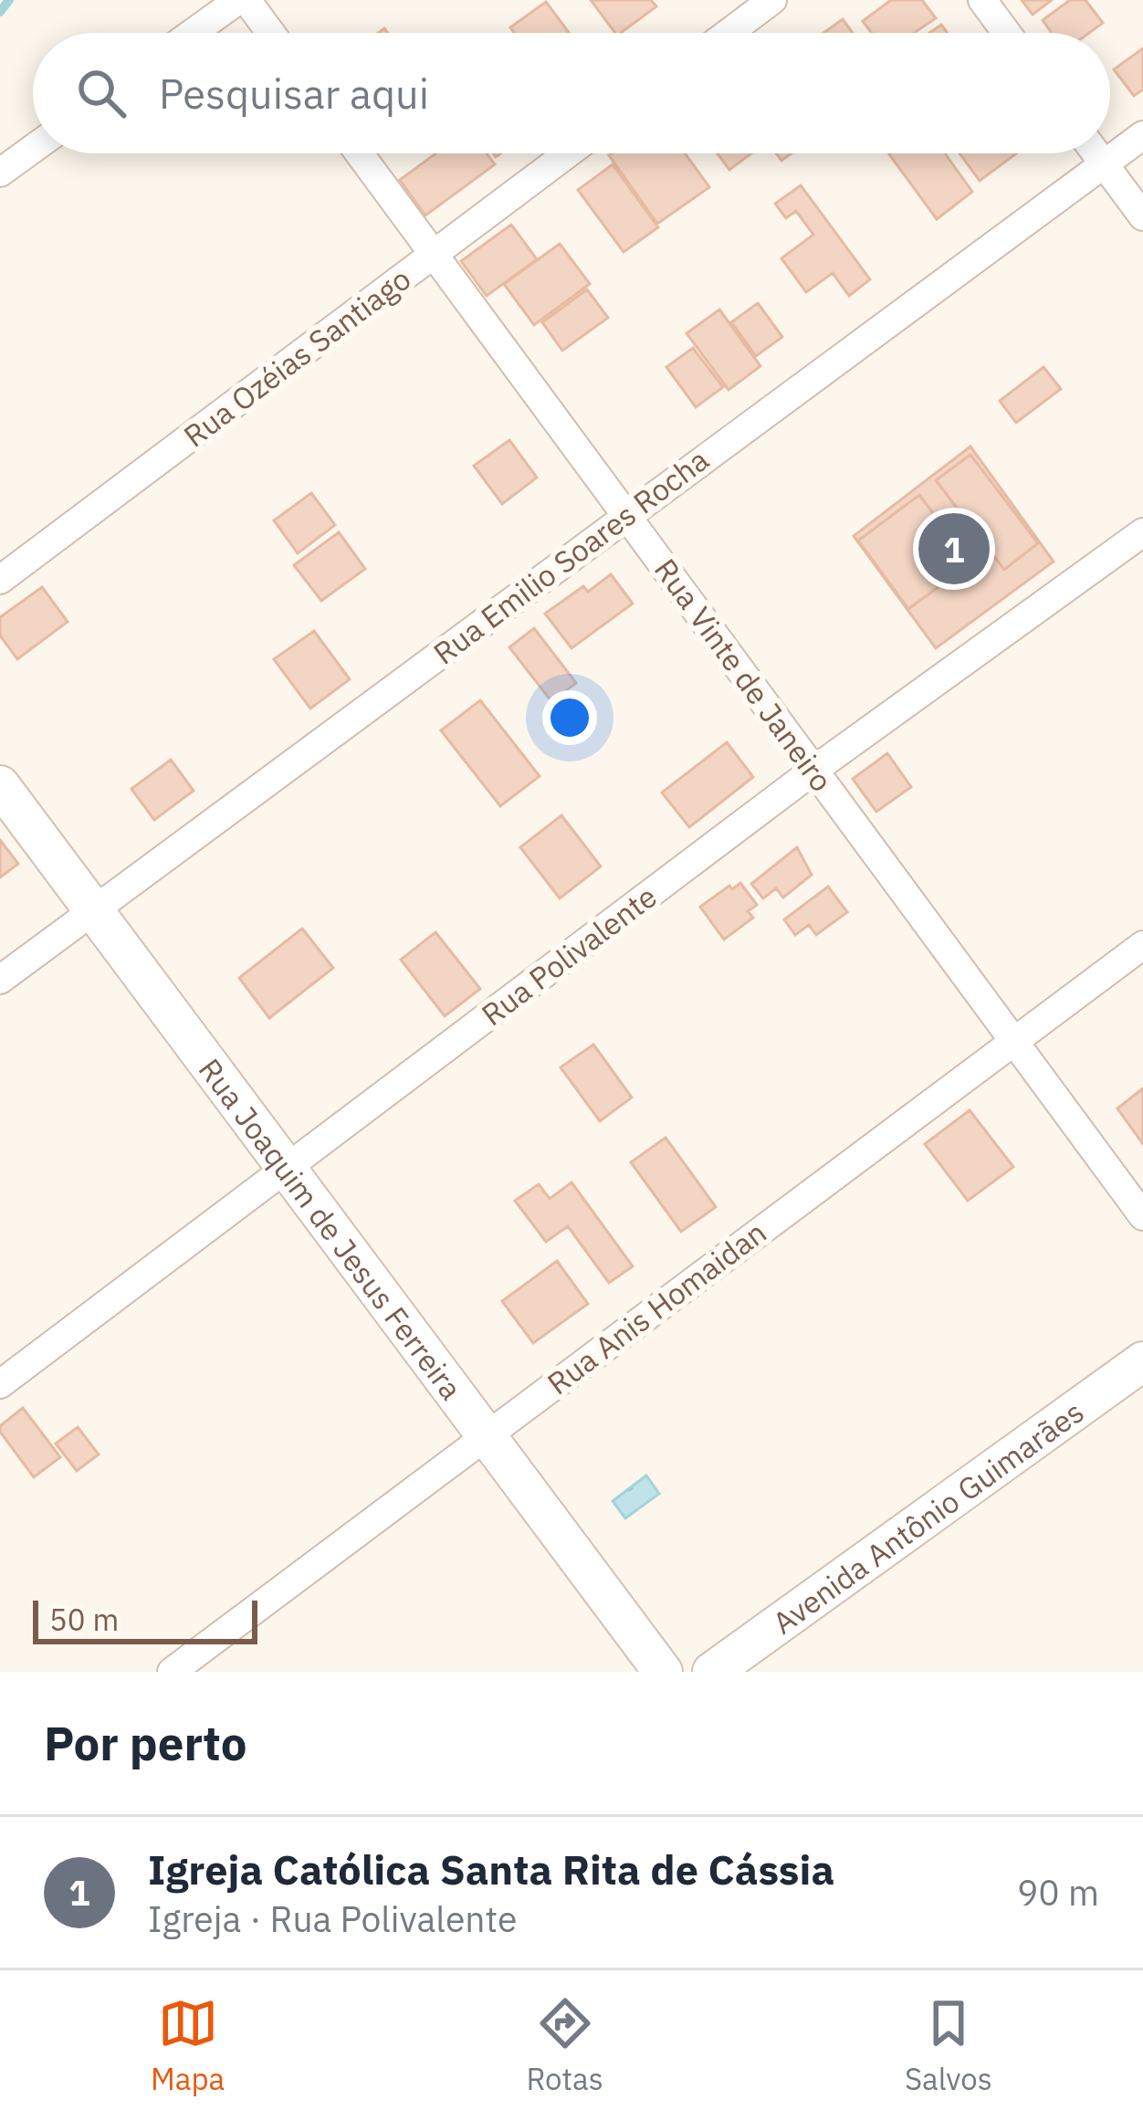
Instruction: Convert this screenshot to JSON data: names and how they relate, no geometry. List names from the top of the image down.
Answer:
{
  "streets": {
    "street": [
      "Rua Ozéias Santiago",
      "Rua Emilio Soares Rocha",
      "Rua Vinte de Janeiro",
      "Rua Polivalente",
      "Rua Joaquim de Jesus Ferreira",
      "Rua Anis Homaidan",
      "Avenida Antônio Guimarães"
    ]
  },
  "crossings": [
    ["Rua Ozéias Santiago", "Rua Vinte de Janeiro"],
    ["Rua Emilio Soares Rocha", "Rua Vinte de Janeiro"],
    ["Rua Emilio Soares Rocha", "Rua Joaquim de Jesus Ferreira"],
    ["Rua Vinte de Janeiro", "Rua Polivalente"],
    ["Rua Vinte de Janeiro", "Rua Anis Homaidan"],
    ["Rua Polivalente", "Rua Joaquim de Jesus Ferreira"],
    ["Rua Joaquim de Jesus Ferreira", "Rua Anis Homaidan"]
  ],
  "scale_bar": "50 m",
  "page": {
    "search": "Pesquisar aqui",
    "pins": "1",
    "scale": "50 m",
    "heading": "Por perto",
    "list": [
      {
        "mark": "1",
        "name": "Igreja Católica Santa Rita de Cássia",
        "note": "Igreja · Rua Polivalente",
        "value": "90 m"
      }
    ],
    "nav": ["Mapa", "Rotas", "Salvos"]
  }
}
